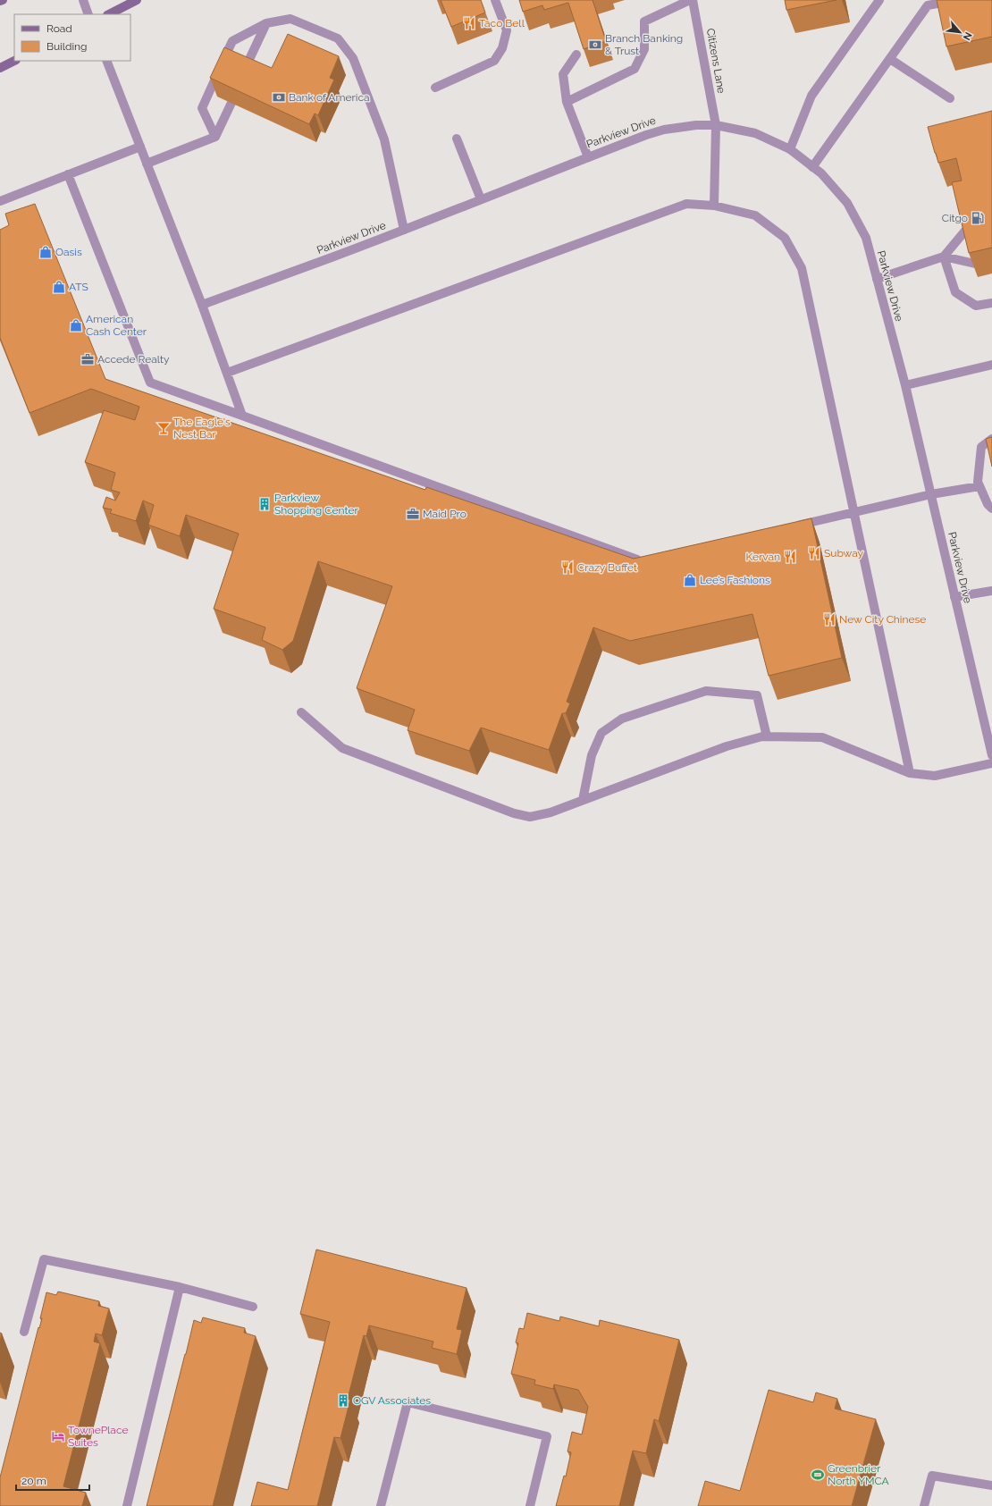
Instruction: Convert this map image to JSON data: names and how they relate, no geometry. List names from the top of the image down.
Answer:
{
  "streets": {
    "street": ["Citizens Lane", "Parkview Drive"]
  },
  "crossings": [
    ["Citizens Lane", "Parkview Drive"]
  ],
  "places": {
    "restaurant": [
      "Taco Bell",
      "Subway",
      "Kervan",
      "Crazy Buffet",
      "New City Chinese"
    ],
    "bank": ["Branch Banking & Trust", "Bank of America"],
    "fuel station": ["Citgo"],
    "shop": [
      "Oasis",
      "ATS",
      "American Cash Center",
      "Lee’s Fashions"
    ],
    "office": ["Accede Realty", "Maid Pro"],
    "bar": ["The Eagle's Nest Bar"],
    "building": ["Parkview Shopping Center", "OGV Associates"],
    "hotel": ["TownePlace Suites"],
    "sports": ["Greenbrier North YMCA"]
  },
  "legend": ["Road", "Building"],
  "scale_bar": "20 m",
  "north": "bottom right"
}
